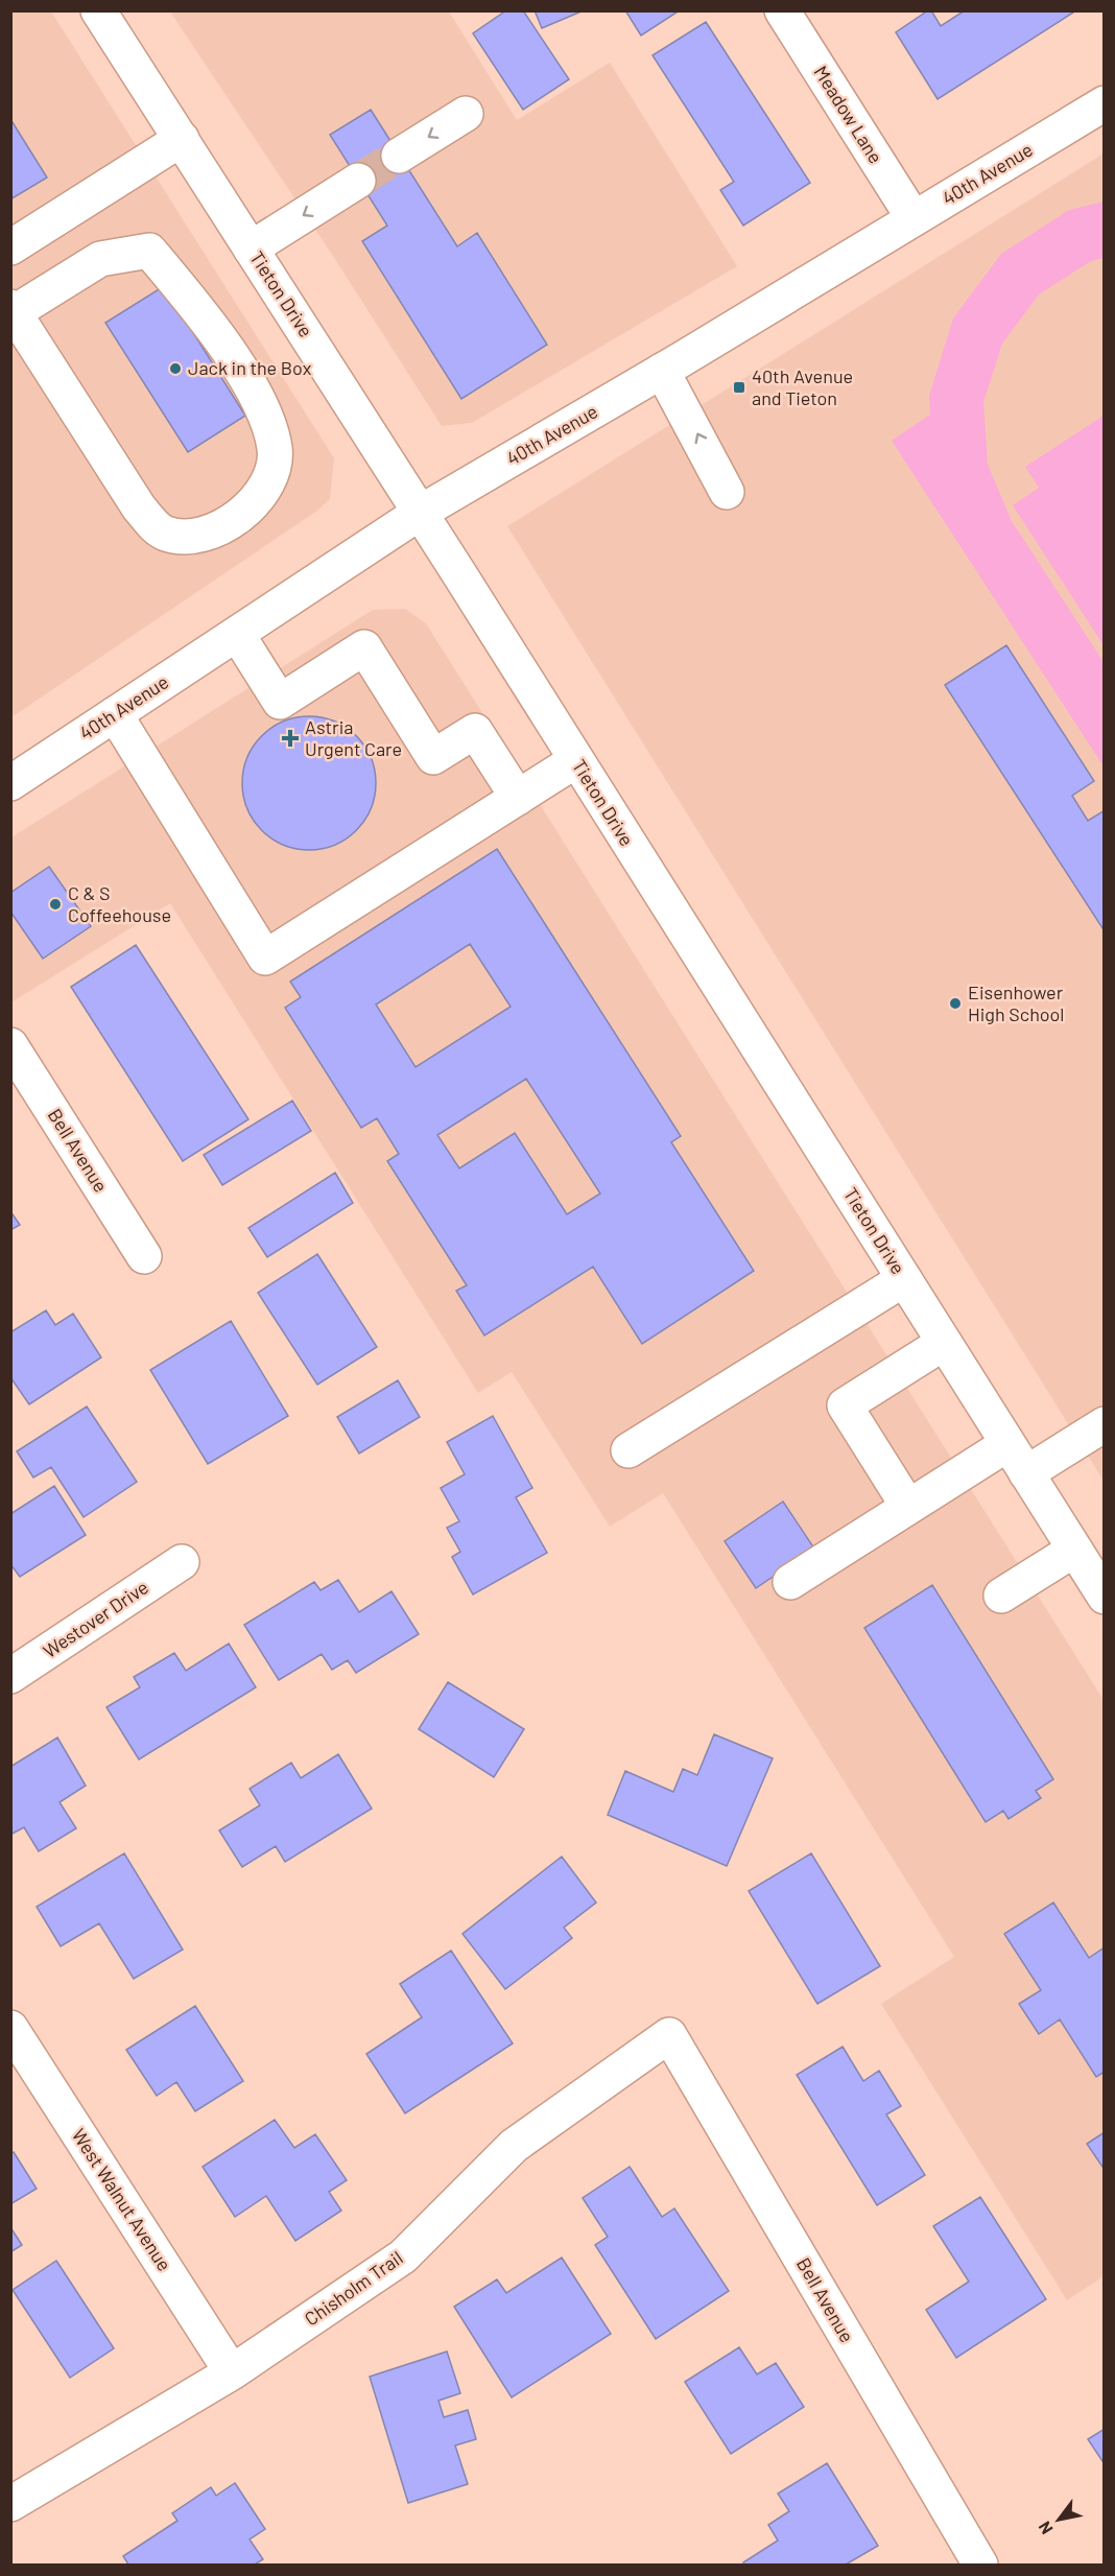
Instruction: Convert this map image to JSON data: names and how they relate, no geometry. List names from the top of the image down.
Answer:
{
  "streets": {
    "main road": [
      "Meadow Lane",
      "40th Avenue",
      "Tieton Drive",
      "Bell Avenue",
      "Westover Drive",
      "West Walnut Avenue",
      "Chisholm Trail"
    ]
  },
  "crossings": [
    ["Meadow Lane", "40th Avenue"],
    ["40th Avenue", "Tieton Drive"],
    ["Bell Avenue", "Chisholm Trail"],
    ["West Walnut Avenue", "Chisholm Trail"]
  ],
  "places": {
    "other": ["Jack in the Box", "C & S Coffeehouse", "Eisenhower High School"],
    "transit": ["40th Avenue and Tieton"],
    "health": ["Astria Urgent Care"]
  },
  "north": "bottom left"
}
